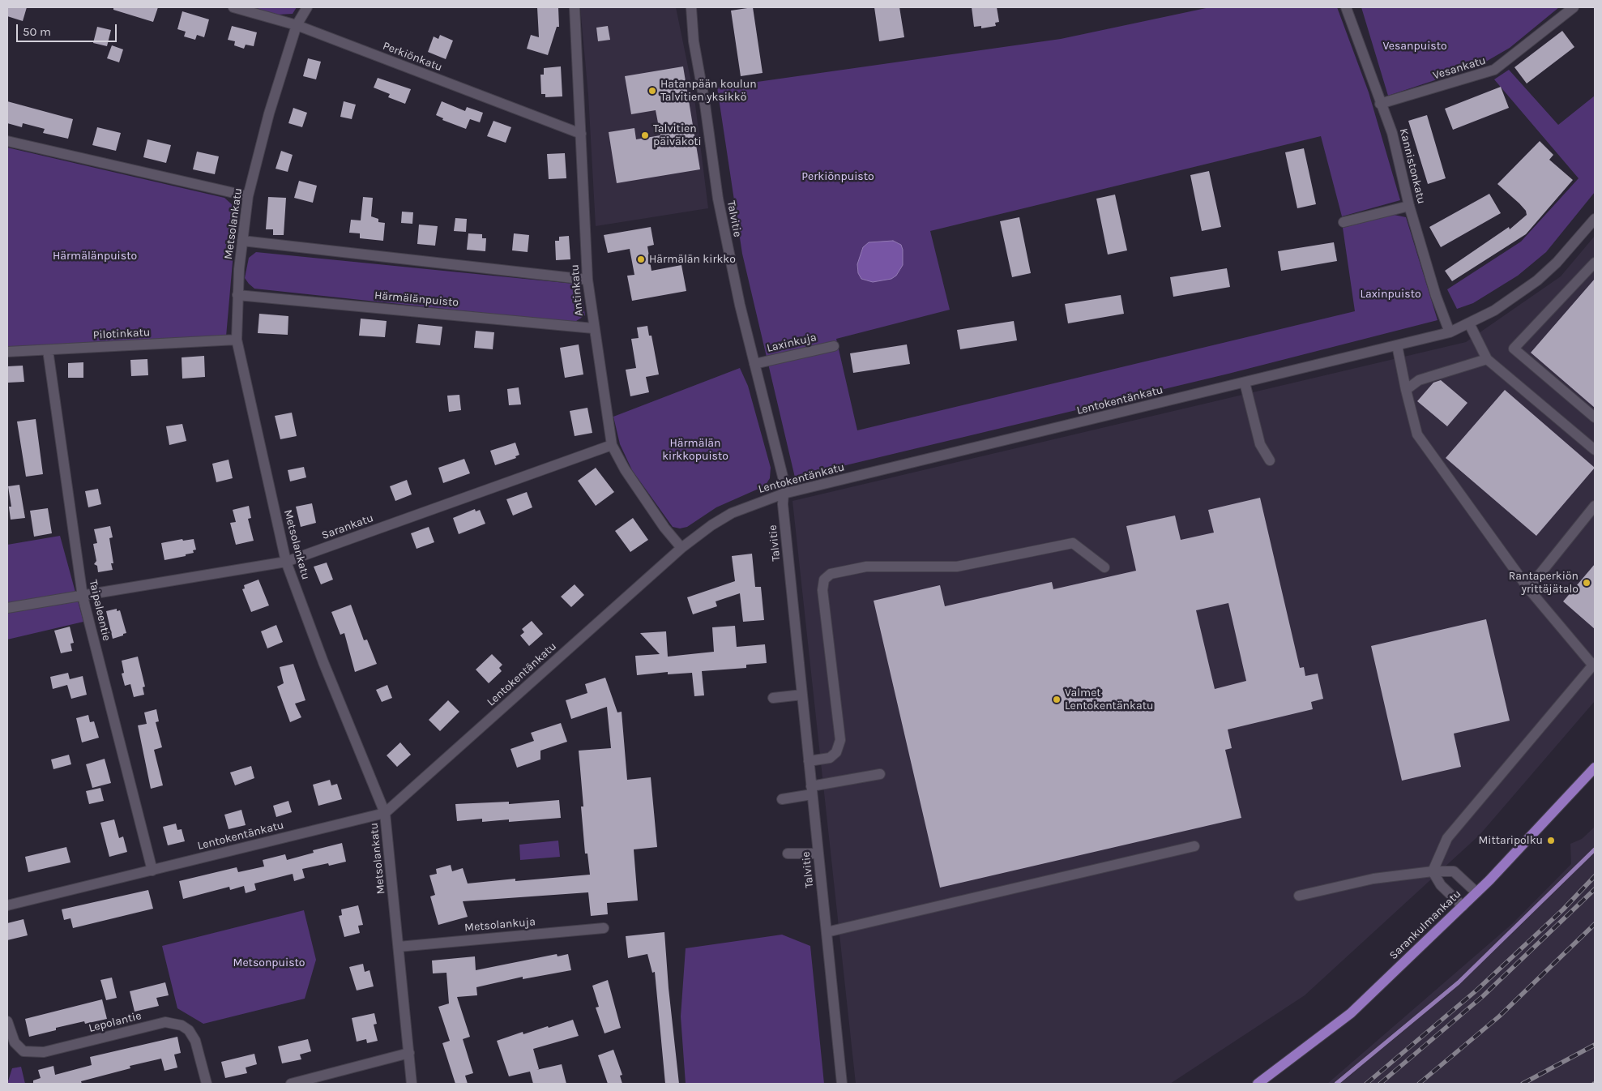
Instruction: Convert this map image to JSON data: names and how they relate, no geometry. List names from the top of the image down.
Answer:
{
  "streets": {
    "main road": ["Sarankulmankatu"],
    "street": [
      "Perkiönkatu",
      "Vesankatu",
      "Kannistonkatu",
      "Talvitie",
      "Metsolankatu",
      "Antinkatu",
      "Härmälänpuisto",
      "Pilotinkatu",
      "Laxinkuja",
      "Lentokentänkatu",
      "Sarankatu",
      "Taipaleentie",
      "Metsolankuja",
      "Lepolantie"
    ]
  },
  "crossings": [
    ["Perkiönkatu", "Metsolankatu"],
    ["Perkiönkatu", "Antinkatu"],
    ["Vesankatu", "Kannistonkatu"],
    ["Kannistonkatu", "Lentokentänkatu"],
    ["Talvitie", "Laxinkuja"],
    ["Talvitie", "Lentokentänkatu"],
    ["Metsolankatu", "Härmälänpuisto"],
    ["Metsolankatu", "Pilotinkatu"],
    ["Metsolankatu", "Lentokentänkatu"],
    ["Metsolankatu", "Sarankatu"],
    ["Metsolankatu", "Metsolankuja"],
    ["Antinkatu", "Härmälänpuisto"],
    ["Antinkatu", "Lentokentänkatu"],
    ["Antinkatu", "Sarankatu"],
    ["Pilotinkatu", "Taipaleentie"],
    ["Lentokentänkatu", "Taipaleentie"],
    ["Sarankatu", "Taipaleentie"]
  ],
  "parks": [
    "Vesanpuisto",
    "Perkiönpuisto",
    "Härmälänpuisto",
    "Laxinpuisto",
    "Härmälän kirkkopuisto",
    "Metsonpuisto"
  ],
  "places": [
    "Hatanpään koulun Talvitien yksikkö",
    "Talvitien päiväkoti",
    "Härmälän kirkko",
    "Rantaperkiön yrittäjätalo",
    "Valmet Lentokentänkatu",
    "Mittaripolku"
  ],
  "scale_bar": "50 m"
}
